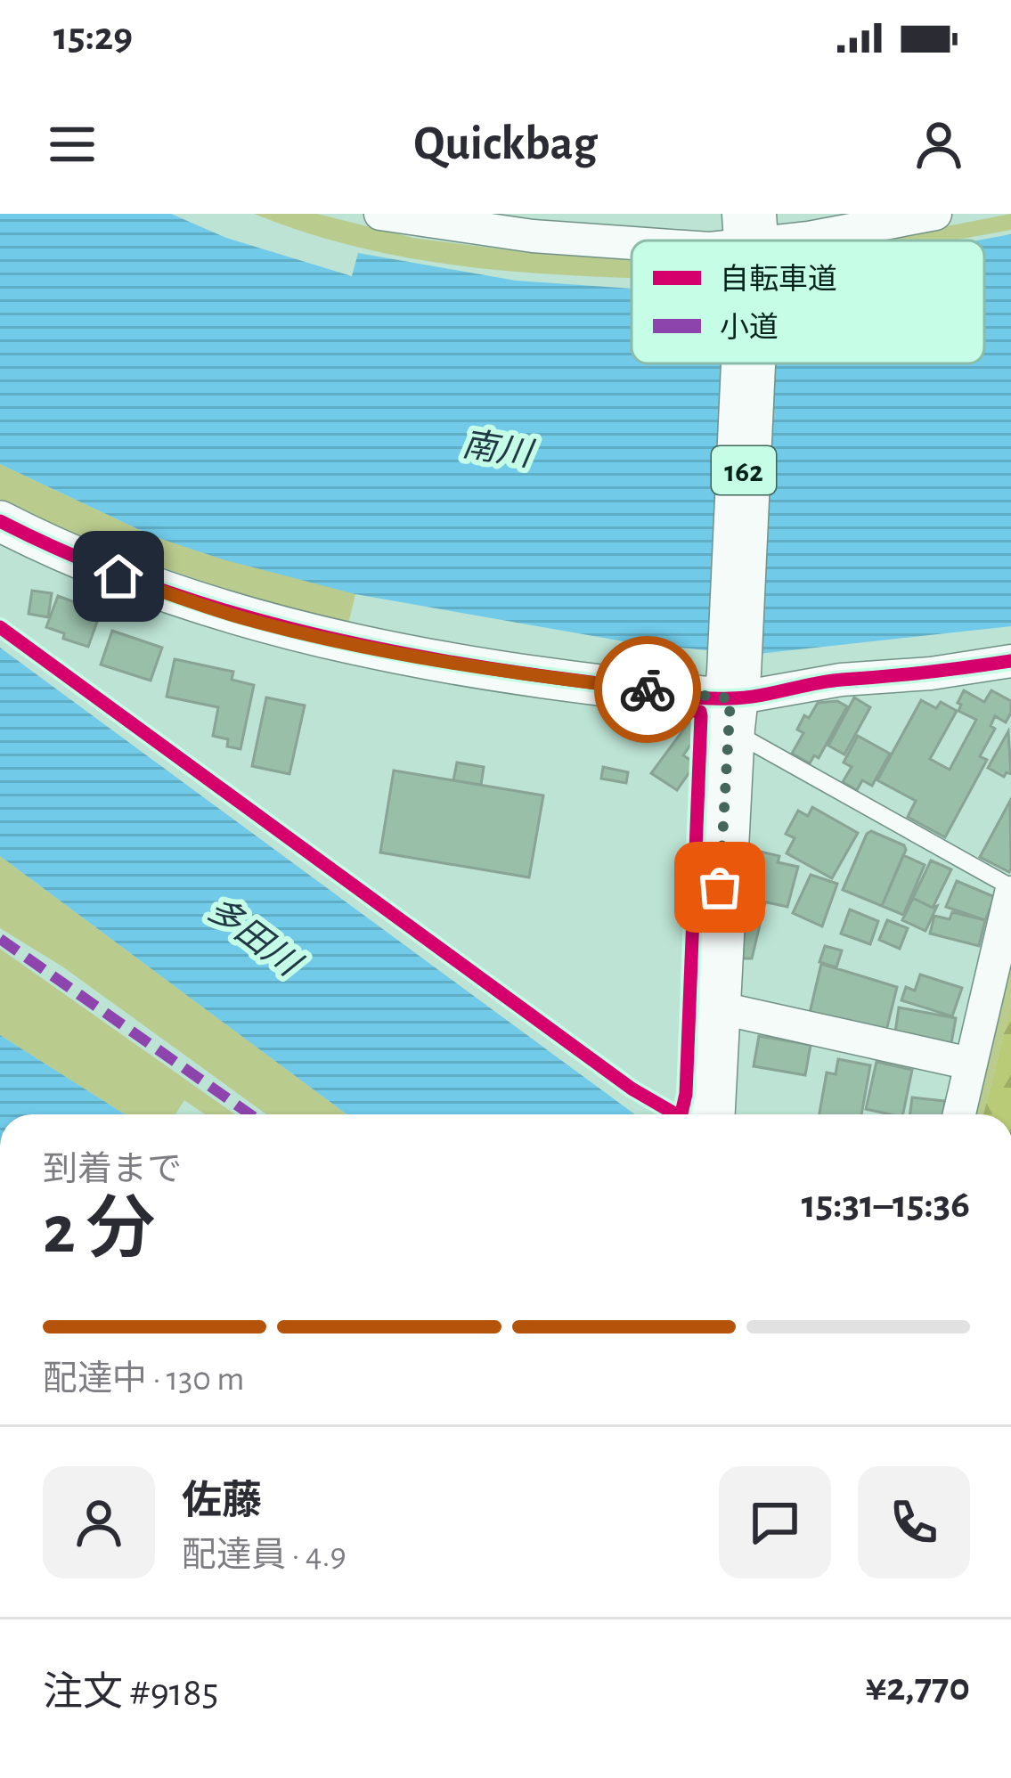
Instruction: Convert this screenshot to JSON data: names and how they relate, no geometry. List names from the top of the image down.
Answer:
{
  "streets": {
    "highway": ["162"]
  },
  "water": ["南川", "多田川"],
  "legend": ["自転車道", "小道"],
  "page": {
    "status": "15:29",
    "header": "Quickbag",
    "heading": ["2 分", "到着まで", "15:31–15:36"],
    "panel": [
      "佐藤",
      "配達員 · 4.9",
      "注文 #9185",
      "¥2,770"
    ],
    "bar": "配達中 · 130 m"
  }
}
